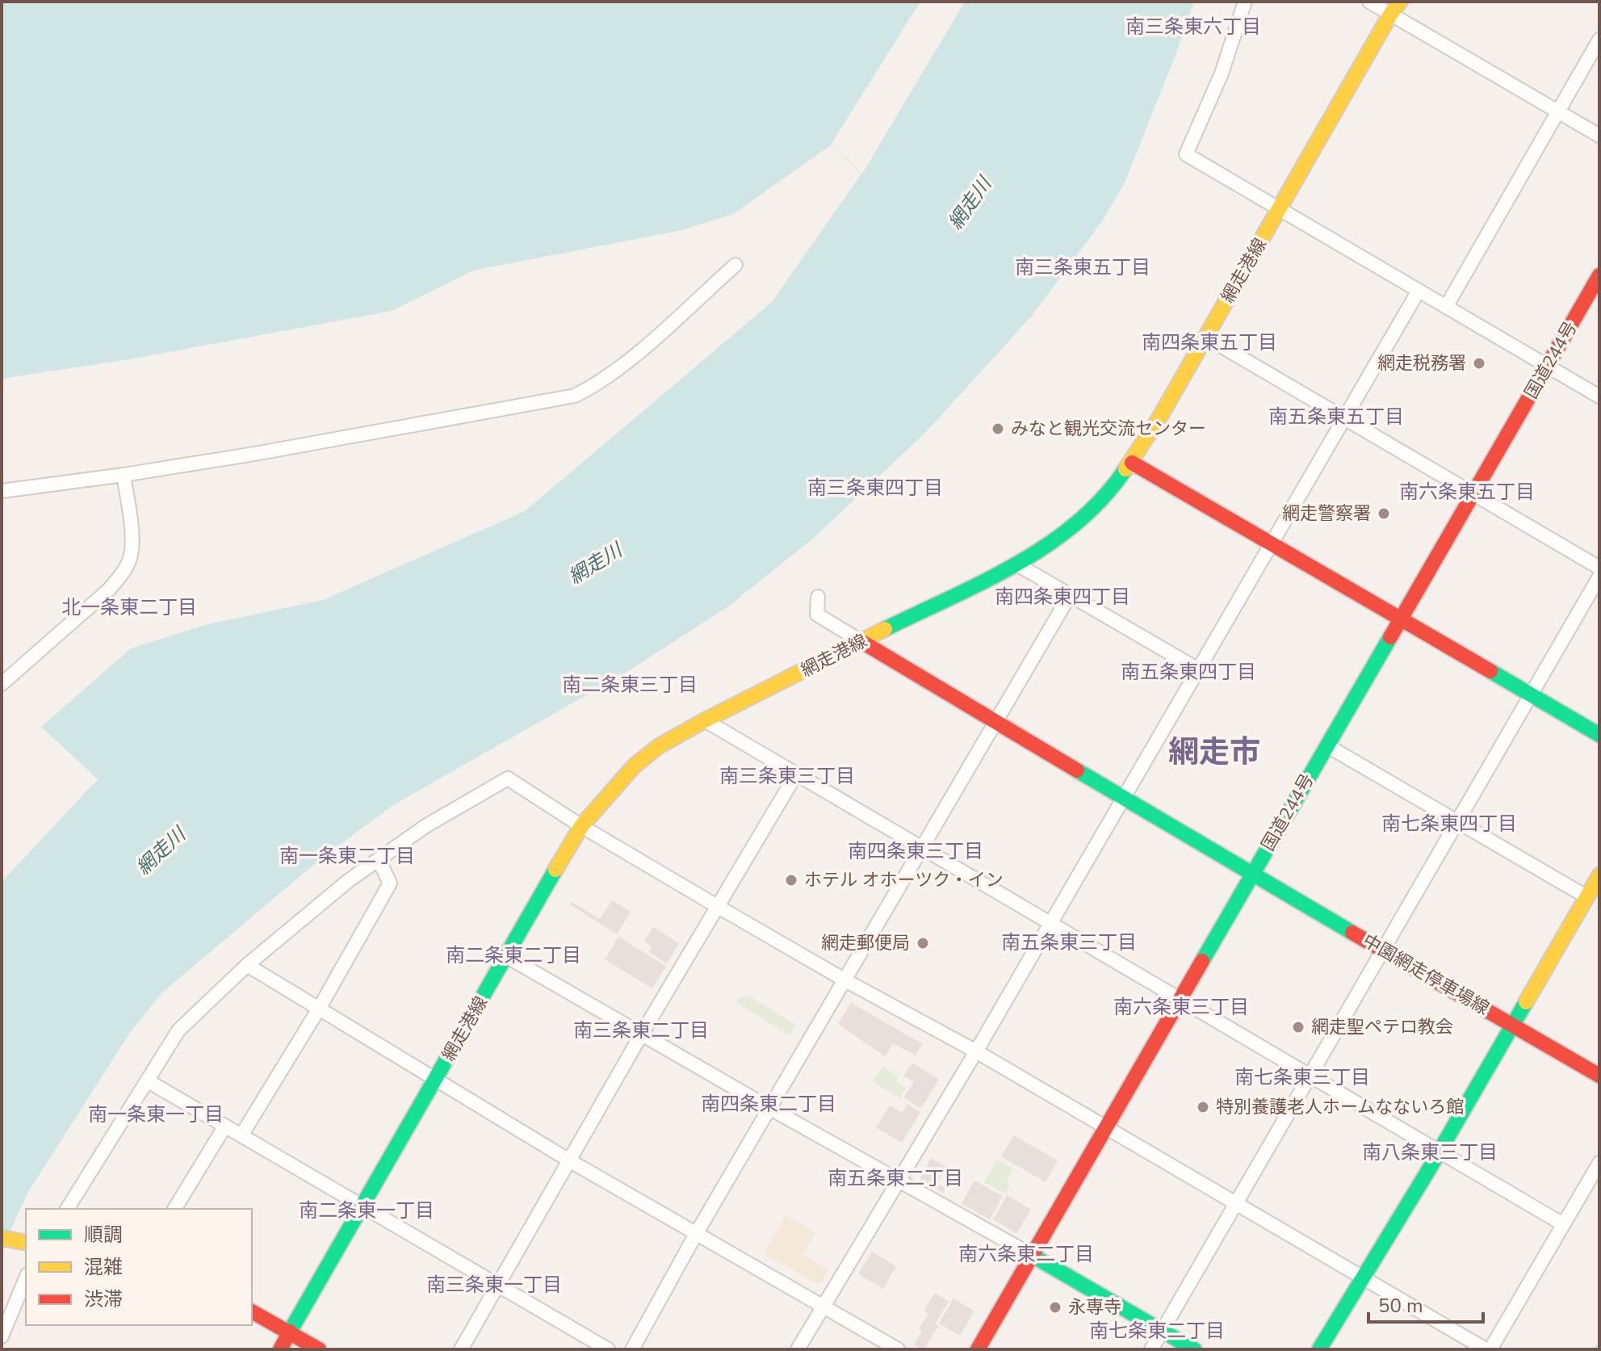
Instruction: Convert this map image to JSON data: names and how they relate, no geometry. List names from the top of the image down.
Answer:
{
  "streets": {
    "main road": ["網走港線", "国道244号", "中園網走停車場線"]
  },
  "crossings": [
    ["網走港線", "中園網走停車場線"],
    ["国道244号", "中園網走停車場線"]
  ],
  "districts": [
    "南三条東六丁目",
    "南三条東五丁目",
    "南四条東五丁目",
    "南五条東五丁目",
    "南三条東四丁目",
    "南六条東五丁目",
    "南四条東四丁目",
    "北一条東二丁目",
    "南五条東四丁目",
    "南二条東三丁目",
    "網走市",
    "南三条東三丁目",
    "南七条東四丁目",
    "南四条東三丁目",
    "南一条東二丁目",
    "南五条東三丁目",
    "南二条東二丁目",
    "南六条東三丁目",
    "南三条東二丁目",
    "南七条東三丁目",
    "南四条東二丁目",
    "南一条東一丁目",
    "南八条東三丁目",
    "南五条東二丁目",
    "南二条東一丁目",
    "南六条東二丁目",
    "南三条東一丁目",
    "南七条東二丁目"
  ],
  "water": ["網走川"],
  "places": [
    "網走税務署",
    "みなと観光交流センター",
    "網走警察署",
    "ホテル オホーツク・イン",
    "網走郵便局",
    "網走聖ペテロ教会",
    "特別養護老人ホームなないろ館",
    "永専寺"
  ],
  "legend": ["順調", "混雑", "渋滞"],
  "scale_bar": "50 m"
}
